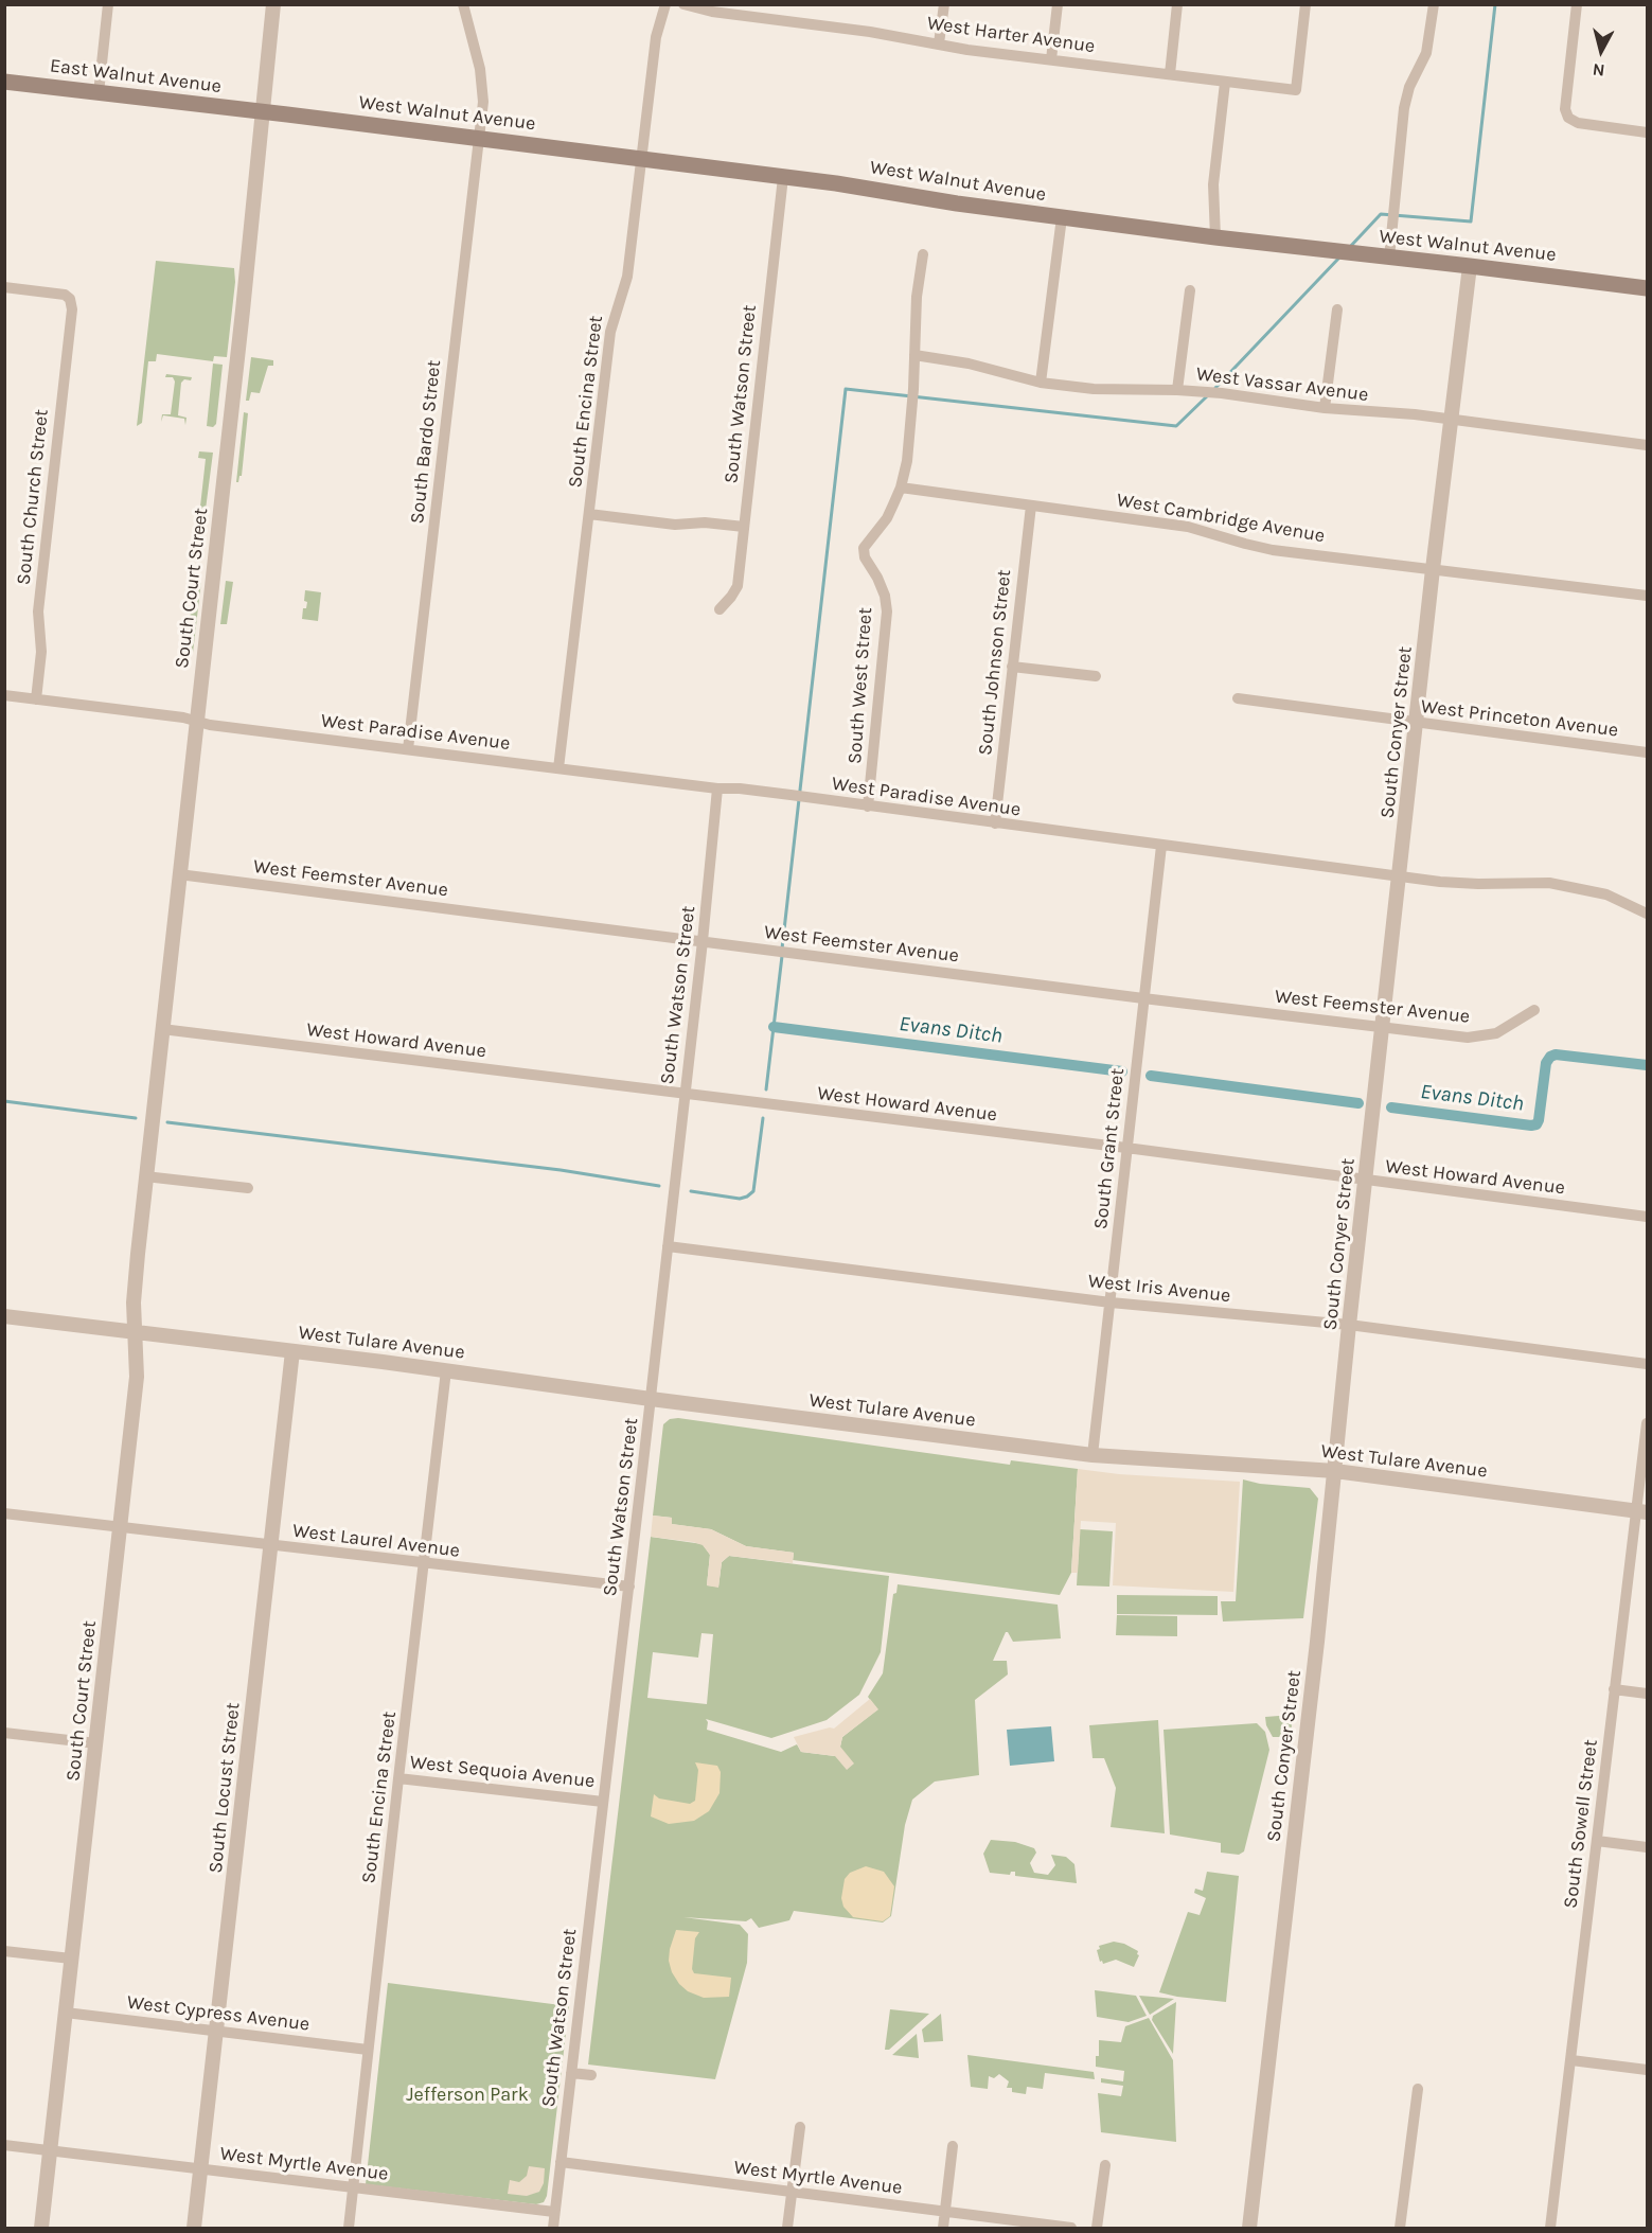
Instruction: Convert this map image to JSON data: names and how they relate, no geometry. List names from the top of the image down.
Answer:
{
  "streets": {
    "main road": ["East Walnut Avenue", "West Walnut Avenue"],
    "street": [
      "West Harter Avenue",
      "West Vassar Avenue",
      "South Watson Street",
      "South Encina Street",
      "South Bardo Street",
      "South Church Street",
      "West Cambridge Avenue",
      "South Court Street",
      "South Johnson Street",
      "South West Street",
      "West Princeton Avenue",
      "West Paradise Avenue",
      "South Conyer Street",
      "West Feemster Avenue",
      "West Howard Avenue",
      "South Grant Street",
      "West Iris Avenue",
      "West Tulare Avenue",
      "West Laurel Avenue",
      "West Sequoia Avenue",
      "South Locust Street",
      "South Sowell Street",
      "West Cypress Avenue",
      "West Myrtle Avenue"
    ]
  },
  "crossings": [
    ["East Walnut Avenue", "West Walnut Avenue"],
    ["East Walnut Avenue", "South Court Street"],
    ["West Walnut Avenue", "South Watson Street"],
    ["West Walnut Avenue", "South Encina Street"],
    ["West Walnut Avenue", "South Bardo Street"],
    ["West Walnut Avenue", "South Court Street"],
    ["West Walnut Avenue", "South Conyer Street"],
    ["West Vassar Avenue", "South West Street"],
    ["West Vassar Avenue", "South Conyer Street"],
    ["South Watson Street", "West Paradise Avenue"],
    ["South Watson Street", "West Feemster Avenue"],
    ["South Watson Street", "West Howard Avenue"],
    ["South Watson Street", "West Iris Avenue"],
    ["South Watson Street", "West Tulare Avenue"],
    ["South Watson Street", "West Laurel Avenue"],
    ["South Watson Street", "West Sequoia Avenue"],
    ["South Watson Street", "West Myrtle Avenue"],
    ["South Encina Street", "West Paradise Avenue"],
    ["South Encina Street", "West Tulare Avenue"],
    ["South Encina Street", "West Laurel Avenue"],
    ["South Encina Street", "West Sequoia Avenue"],
    ["South Encina Street", "West Cypress Avenue"],
    ["South Encina Street", "West Myrtle Avenue"],
    ["South Bardo Street", "West Paradise Avenue"],
    ["South Church Street", "West Paradise Avenue"],
    ["West Cambridge Avenue", "South Johnson Street"],
    ["West Cambridge Avenue", "South West Street"],
    ["West Cambridge Avenue", "South Conyer Street"],
    ["South Court Street", "West Paradise Avenue"],
    ["South Court Street", "West Feemster Avenue"],
    ["South Court Street", "West Howard Avenue"],
    ["South Court Street", "West Tulare Avenue"],
    ["South Court Street", "West Laurel Avenue"],
    ["South Court Street", "West Cypress Avenue"],
    ["South Court Street", "West Myrtle Avenue"],
    ["South Johnson Street", "West Paradise Avenue"],
    ["South West Street", "West Paradise Avenue"],
    ["West Princeton Avenue", "South Conyer Street"],
    ["West Paradise Avenue", "South Conyer Street"],
    ["West Paradise Avenue", "South Grant Street"],
    ["South Conyer Street", "West Feemster Avenue"],
    ["South Conyer Street", "West Howard Avenue"],
    ["South Conyer Street", "West Iris Avenue"],
    ["South Conyer Street", "West Tulare Avenue"],
    ["West Feemster Avenue", "South Grant Street"],
    ["West Howard Avenue", "South Grant Street"],
    ["South Grant Street", "West Iris Avenue"],
    ["South Grant Street", "West Tulare Avenue"],
    ["West Tulare Avenue", "South Locust Street"],
    ["West Tulare Avenue", "South Sowell Street"],
    ["West Laurel Avenue", "South Locust Street"],
    ["South Locust Street", "West Cypress Avenue"],
    ["South Locust Street", "West Myrtle Avenue"]
  ],
  "water": ["Evans Ditch"],
  "parks": ["Jefferson Park"],
  "north": "bottom"
}
